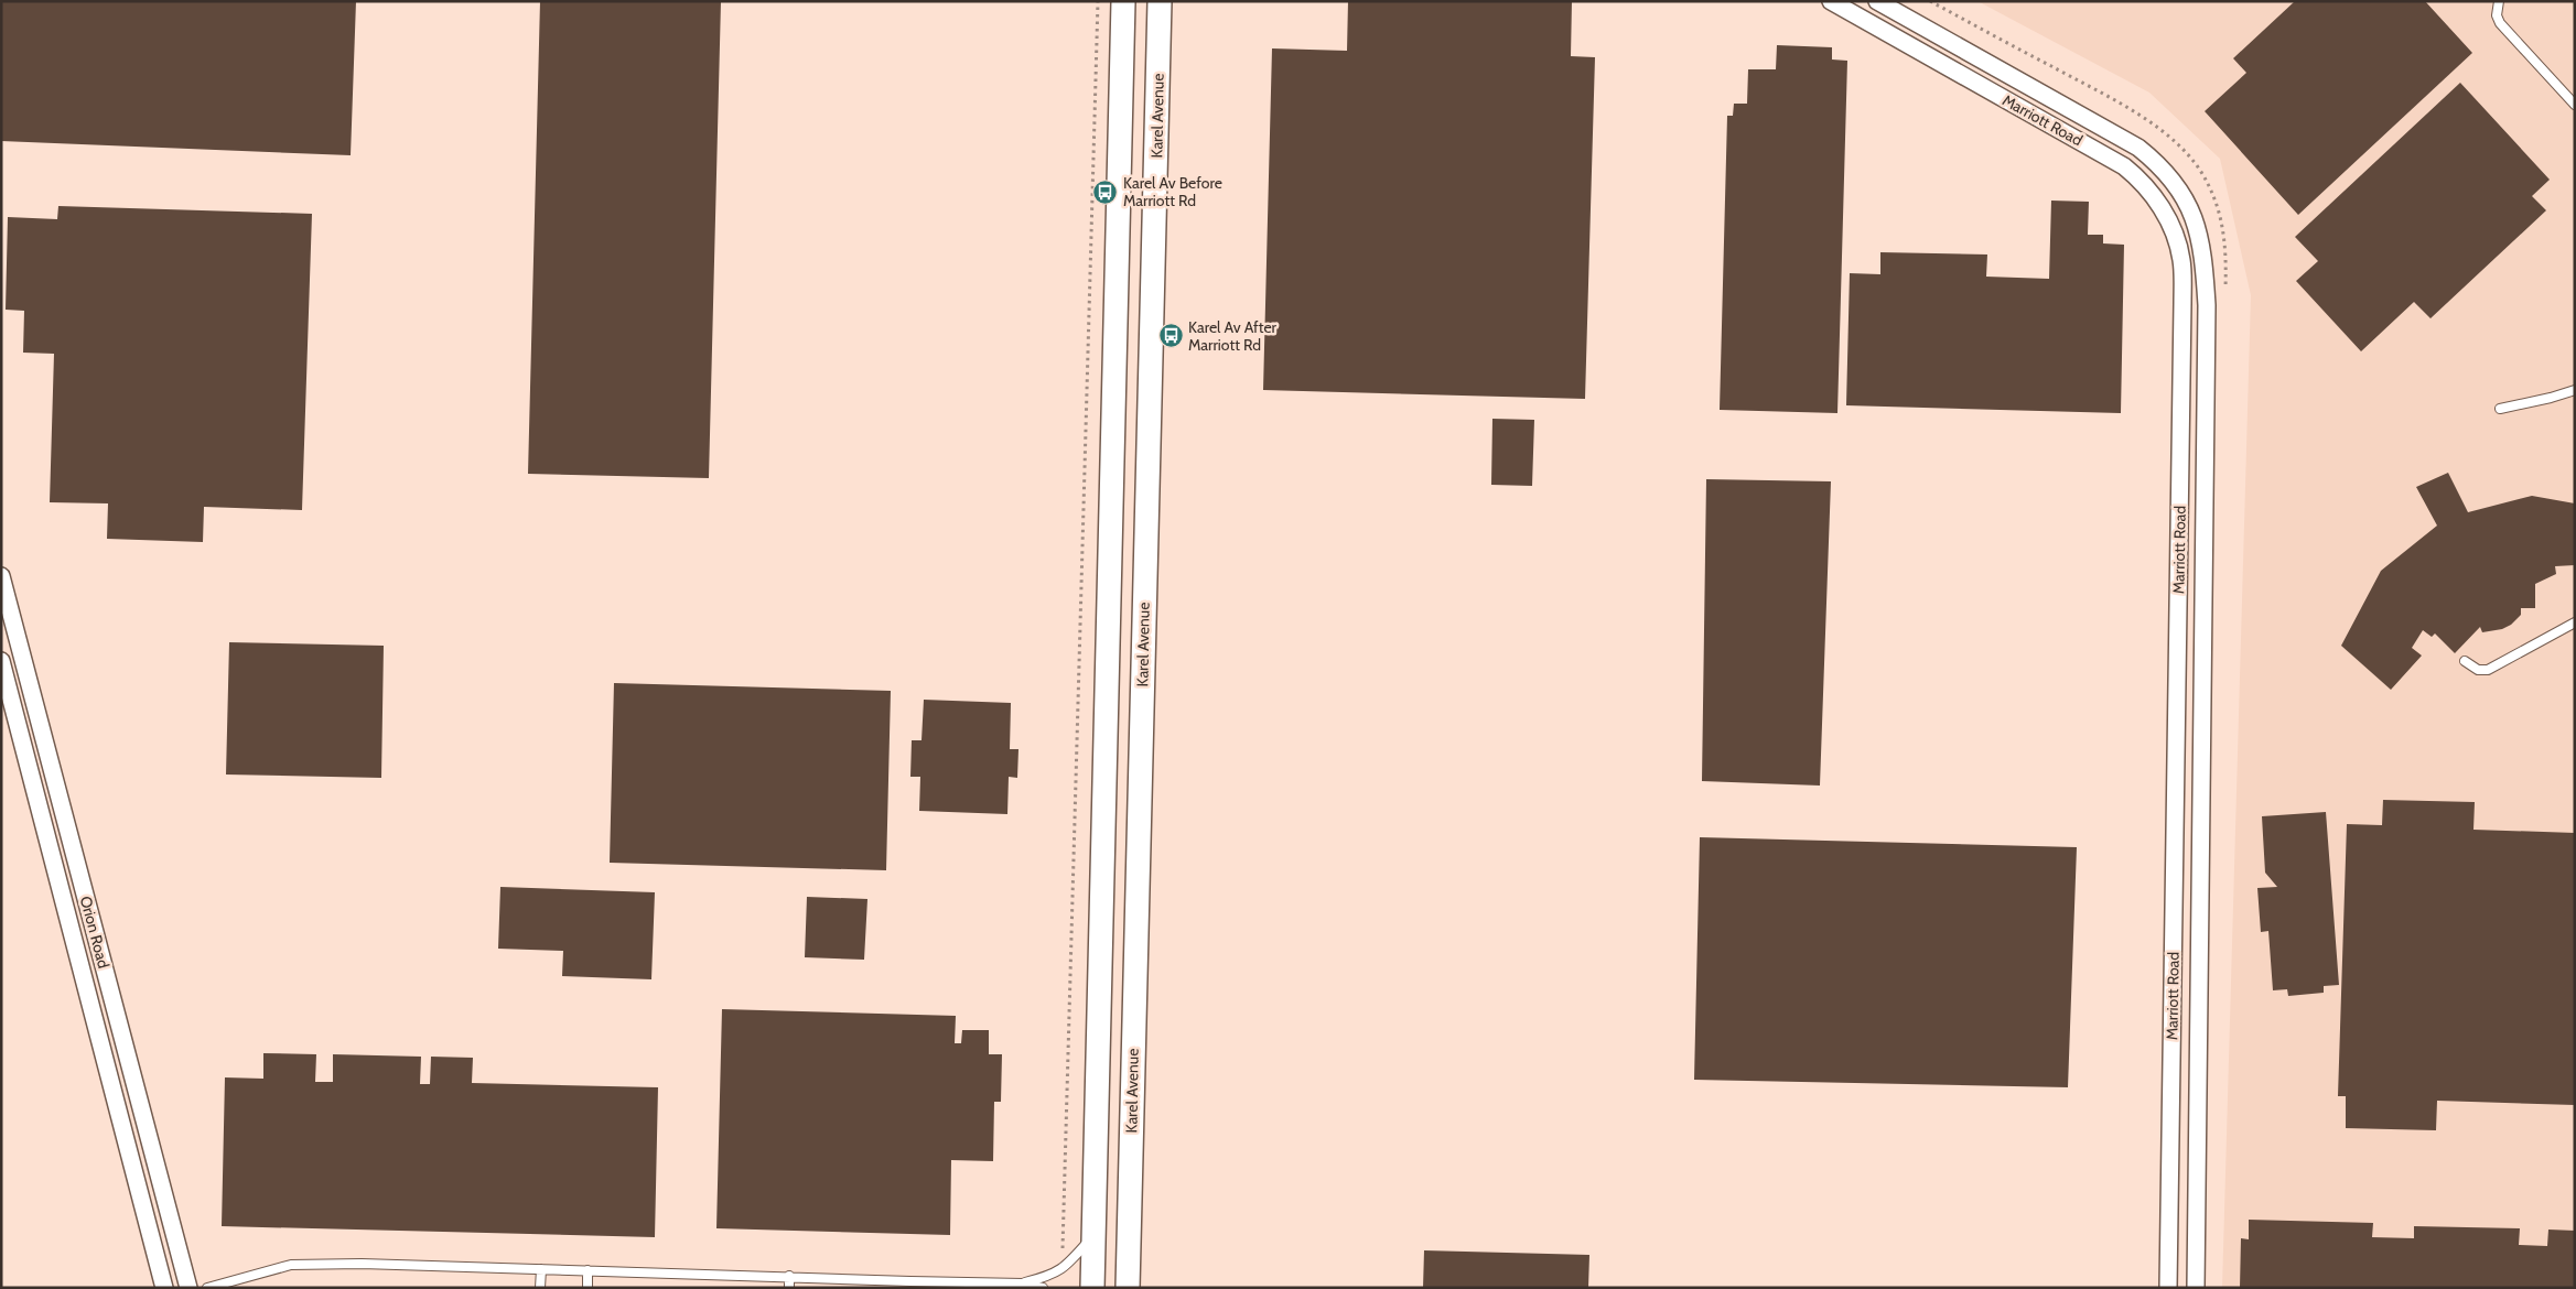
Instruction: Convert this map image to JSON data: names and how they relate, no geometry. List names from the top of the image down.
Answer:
{
  "streets": {
    "main road": ["Karel Avenue"],
    "street": ["Marriott Road", "Orion Road"]
  },
  "places": {
    "bus stop": ["Karel Av Before Marriott Rd", "Karel Av After Marriott Rd"]
  }
}
